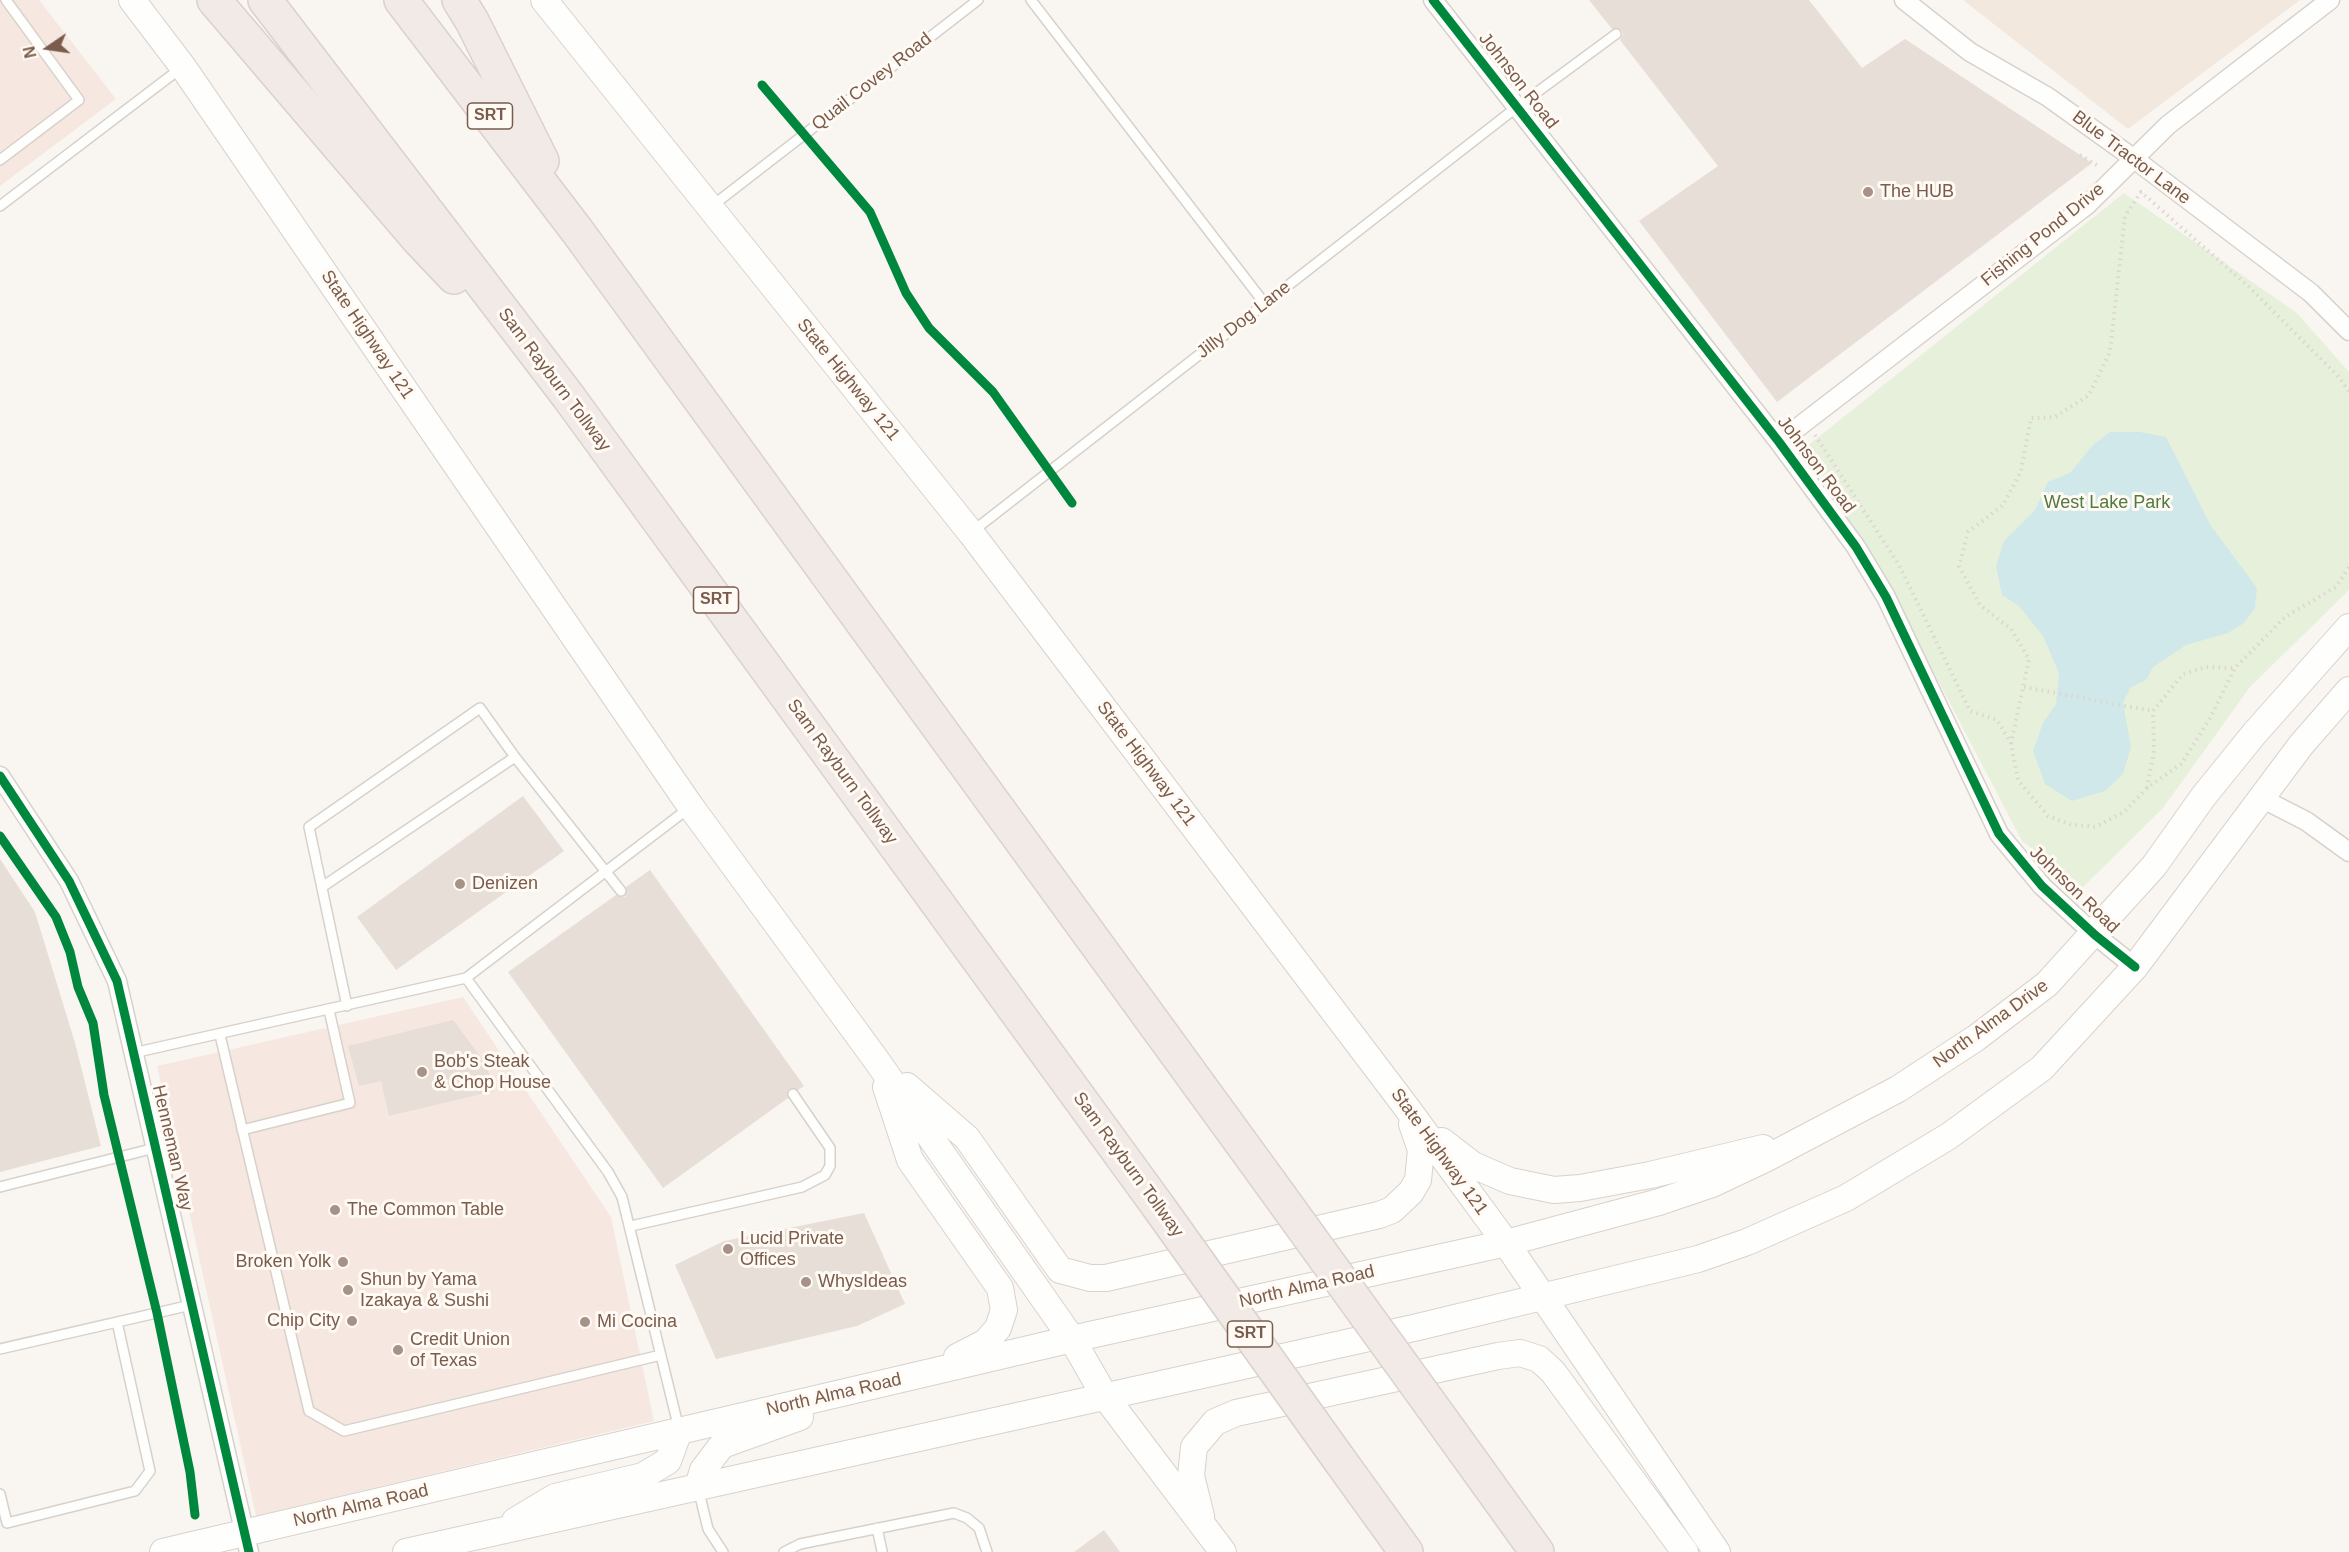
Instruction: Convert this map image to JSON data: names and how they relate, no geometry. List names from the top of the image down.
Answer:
{
  "streets": {
    "highway": ["SRT", "Sam Rayburn Tollway"],
    "main road": ["State Highway 121", "North Alma Drive", "North Alma Road"],
    "street": [
      "Johnson Road",
      "Blue Tractor Lane",
      "Fishing Pond Drive",
      "Henneman Way"
    ],
    "lane": ["Quail Covey Road", "Jilly Dog Lane"]
  },
  "crossings": [
    ["Johnson Road", "Fishing Pond Drive"],
    ["Johnson Road", "Jilly Dog Lane"],
    ["Johnson Road", "North Alma Drive"],
    ["Quail Covey Road", "State Highway 121"],
    ["Blue Tractor Lane", "Fishing Pond Drive"],
    ["Jilly Dog Lane", "State Highway 121"],
    ["State Highway 121", "North Alma Drive"],
    ["State Highway 121", "North Alma Road"],
    ["North Alma Drive", "North Alma Road"],
    ["Henneman Way", "North Alma Road"]
  ],
  "parks": ["West Lake Park"],
  "places": [
    "The HUB",
    "Denizen",
    "Bob's Steak & Chop House",
    "The Common Table",
    "Lucid Private Offices",
    "Broken Yolk",
    "WhysIdeas",
    "Shun by Yama Izakaya & Sushi",
    "Chip City",
    "Mi Cocina",
    "Credit Union of Texas"
  ],
  "north": "left"
}
